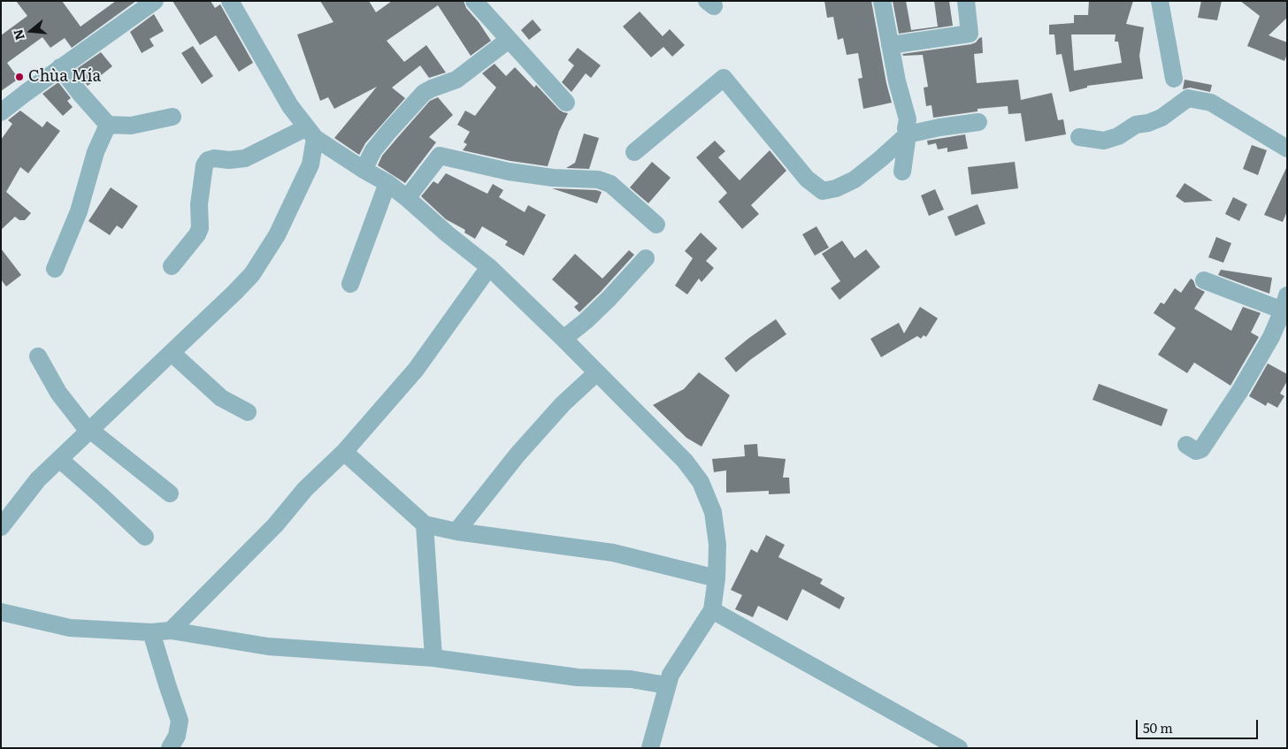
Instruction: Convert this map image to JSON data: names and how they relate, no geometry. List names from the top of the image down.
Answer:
{
  "places": ["Chùa Mía"],
  "scale_bar": "50 m",
  "north": "left"
}
